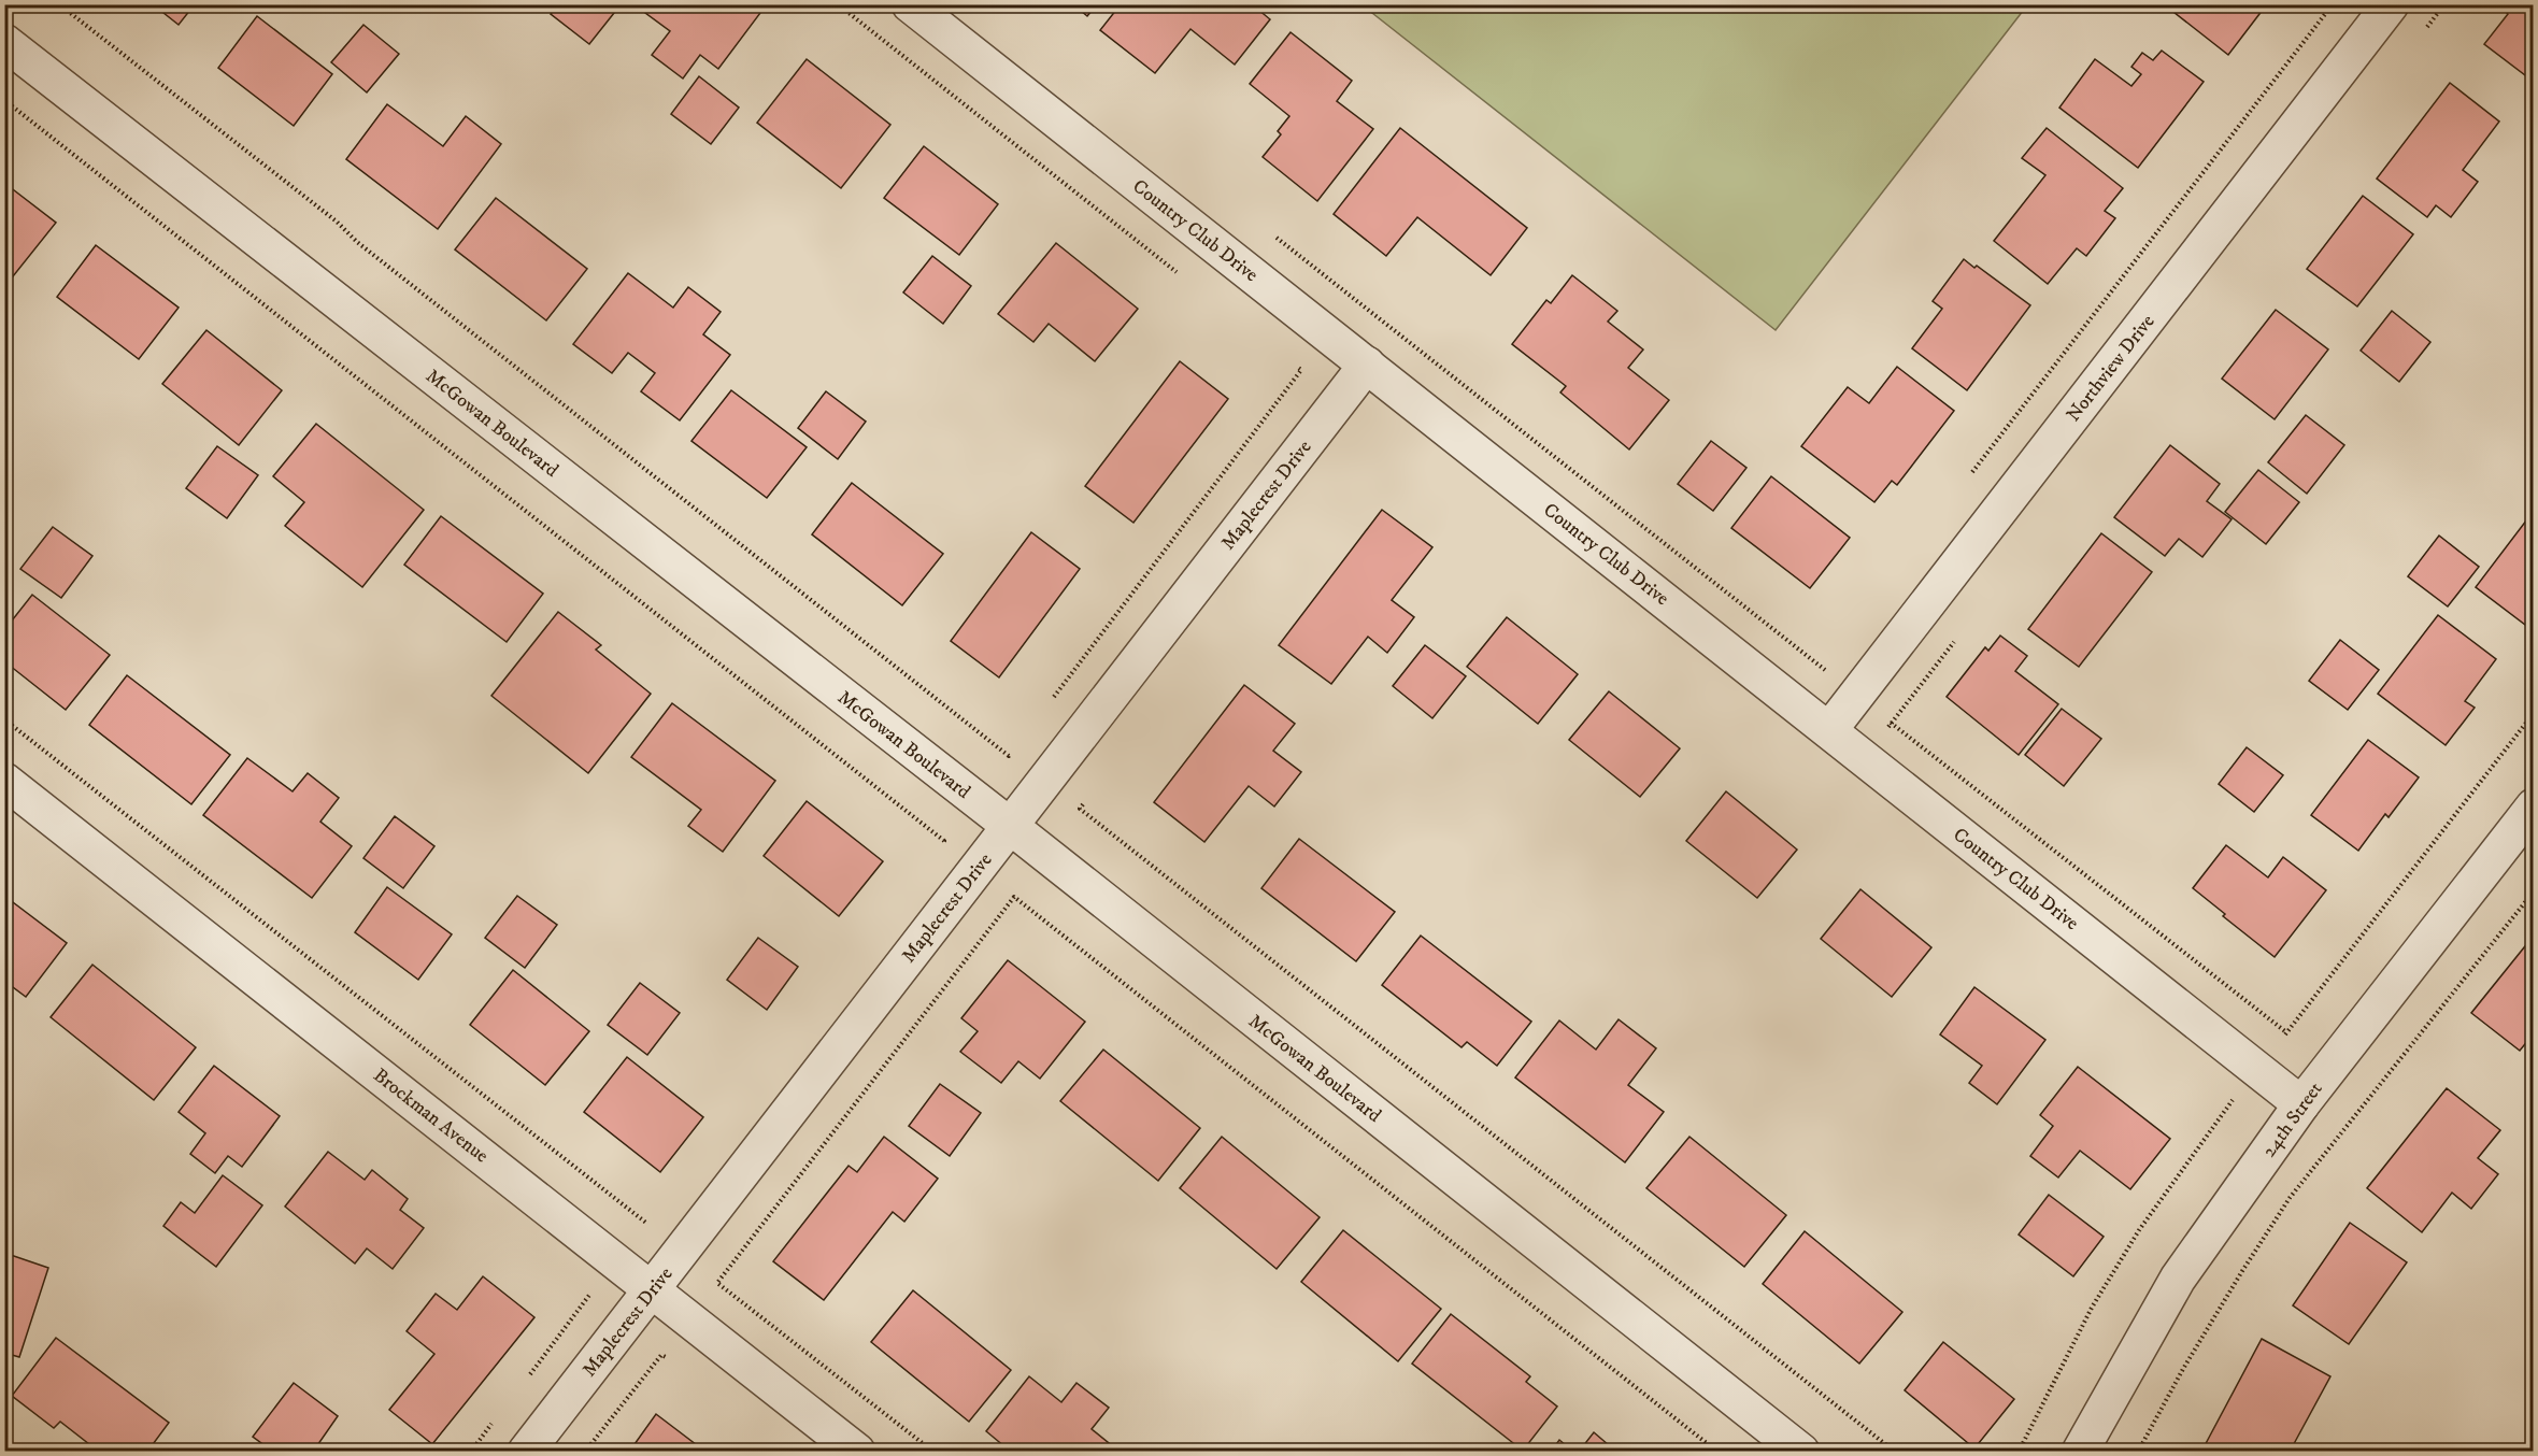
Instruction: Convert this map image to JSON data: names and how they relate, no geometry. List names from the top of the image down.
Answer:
{
  "streets": {
    "street": [
      "Country Club Drive",
      "Northview Drive",
      "McGowan Boulevard",
      "Maplecrest Drive",
      "Brockman Avenue",
      "24th Street"
    ]
  },
  "crossings": [
    ["Country Club Drive", "Northview Drive"],
    ["Country Club Drive", "Maplecrest Drive"],
    ["Country Club Drive", "24th Street"],
    ["McGowan Boulevard", "Maplecrest Drive"],
    ["Maplecrest Drive", "Brockman Avenue"]
  ]
}
